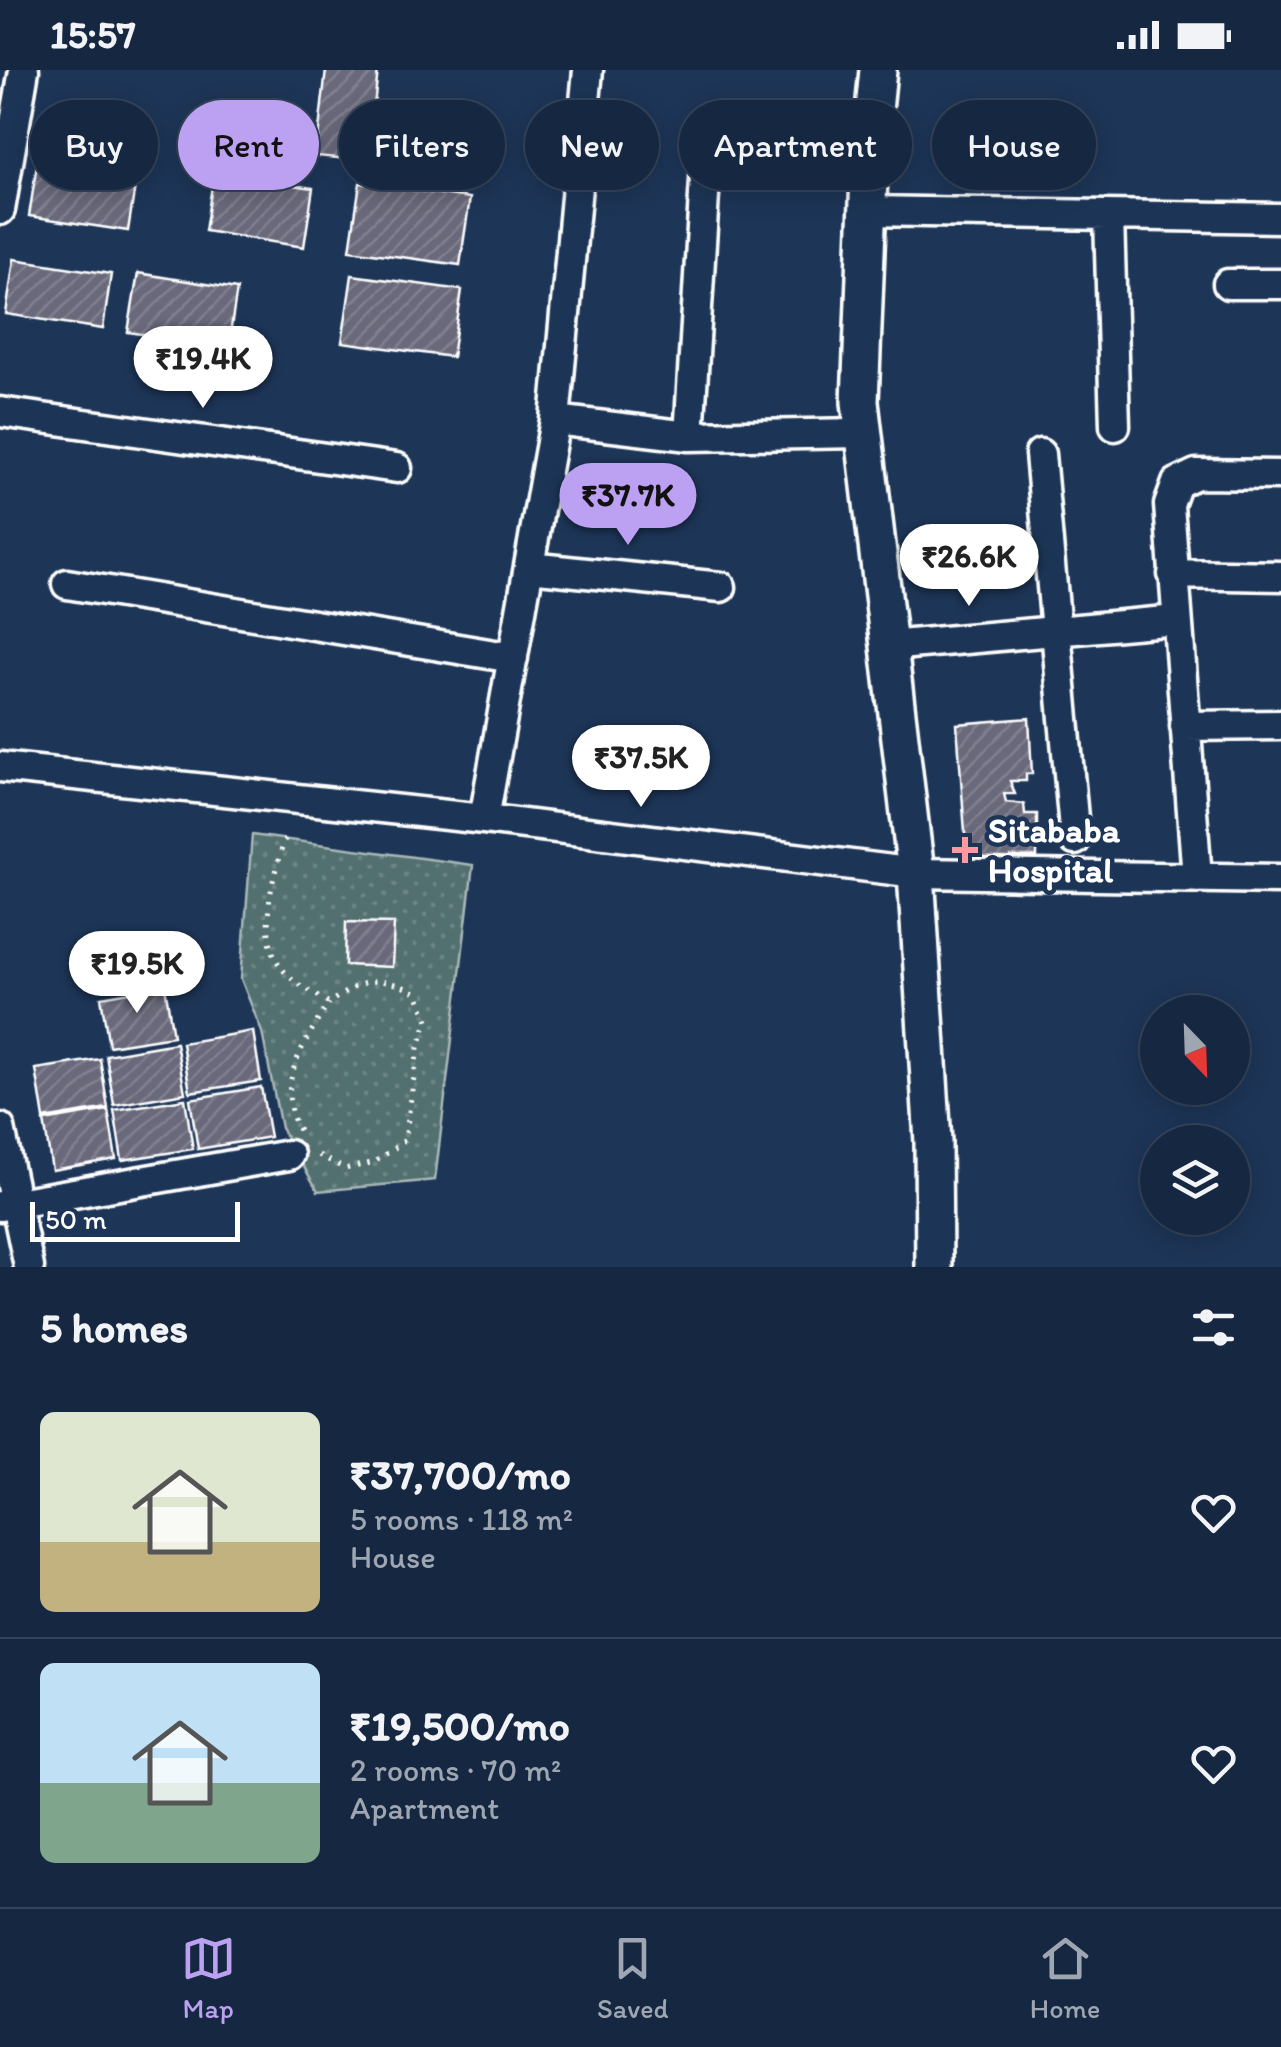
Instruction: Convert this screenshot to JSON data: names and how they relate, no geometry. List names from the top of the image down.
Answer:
{
  "places": {
    "health": ["Sitababa Hospital"]
  },
  "scale_bar": "50 m",
  "north": "bottom right",
  "page": {
    "status": "15:57",
    "chip": [
      "Buy",
      "Rent",
      "Filters",
      "New",
      "Apartment",
      "House"
    ],
    "price": [
      "₹19.4K",
      "₹37.7K",
      "₹26.6K",
      "₹37.5K",
      "₹19.5K"
    ],
    "scale": "50 m",
    "heading": "5 homes",
    "list": [
      {
        "name": "₹37,700/mo",
        "note": "5 rooms · 118 m² · House"
      },
      {
        "name": "₹19,500/mo",
        "note": "2 rooms · 70 m² · Apartment"
      }
    ],
    "tabs": ["Map", "Saved", "Home"]
  }
}
